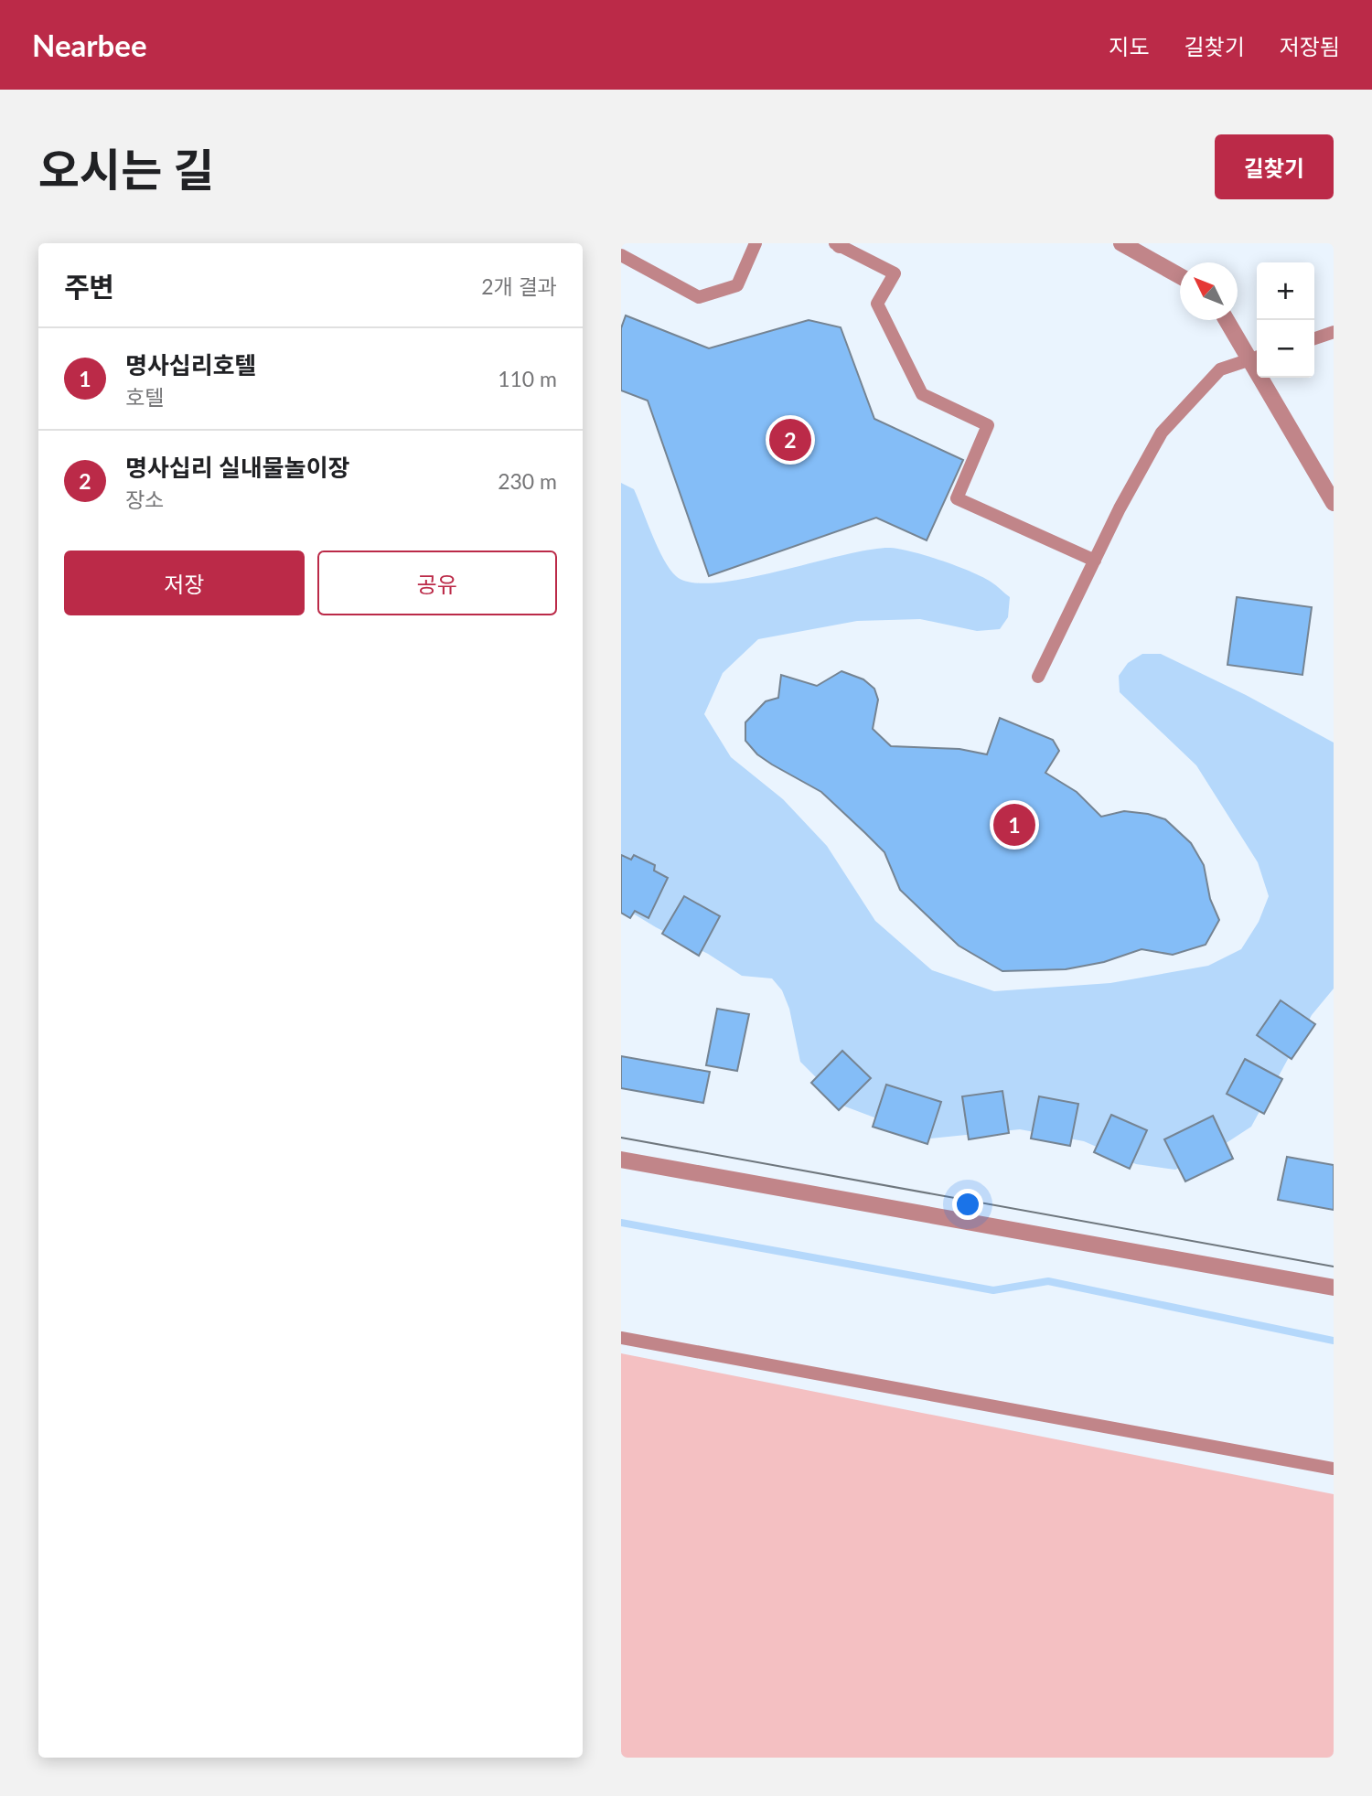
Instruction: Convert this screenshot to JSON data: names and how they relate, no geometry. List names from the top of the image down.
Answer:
{
  "north": "top left",
  "page": {
    "header": "Nearbee",
    "nav": ["지도", "길찾기", "저장됨"],
    "title": "오시는 길",
    "buttons": [
      "길찾기",
      ["저장", "공유"]
    ],
    "heading": ["주변", "2개 결과"],
    "map_buttons": ["+", "−"],
    "list": [
      {
        "mark": "1",
        "name": "명사십리호텔",
        "note": "호텔",
        "value": "110 m"
      },
      {
        "mark": "2",
        "name": "명사십리 실내물놀이장",
        "note": "장소",
        "value": "230 m"
      }
    ],
    "pins": ["2", "1"]
  }
}
